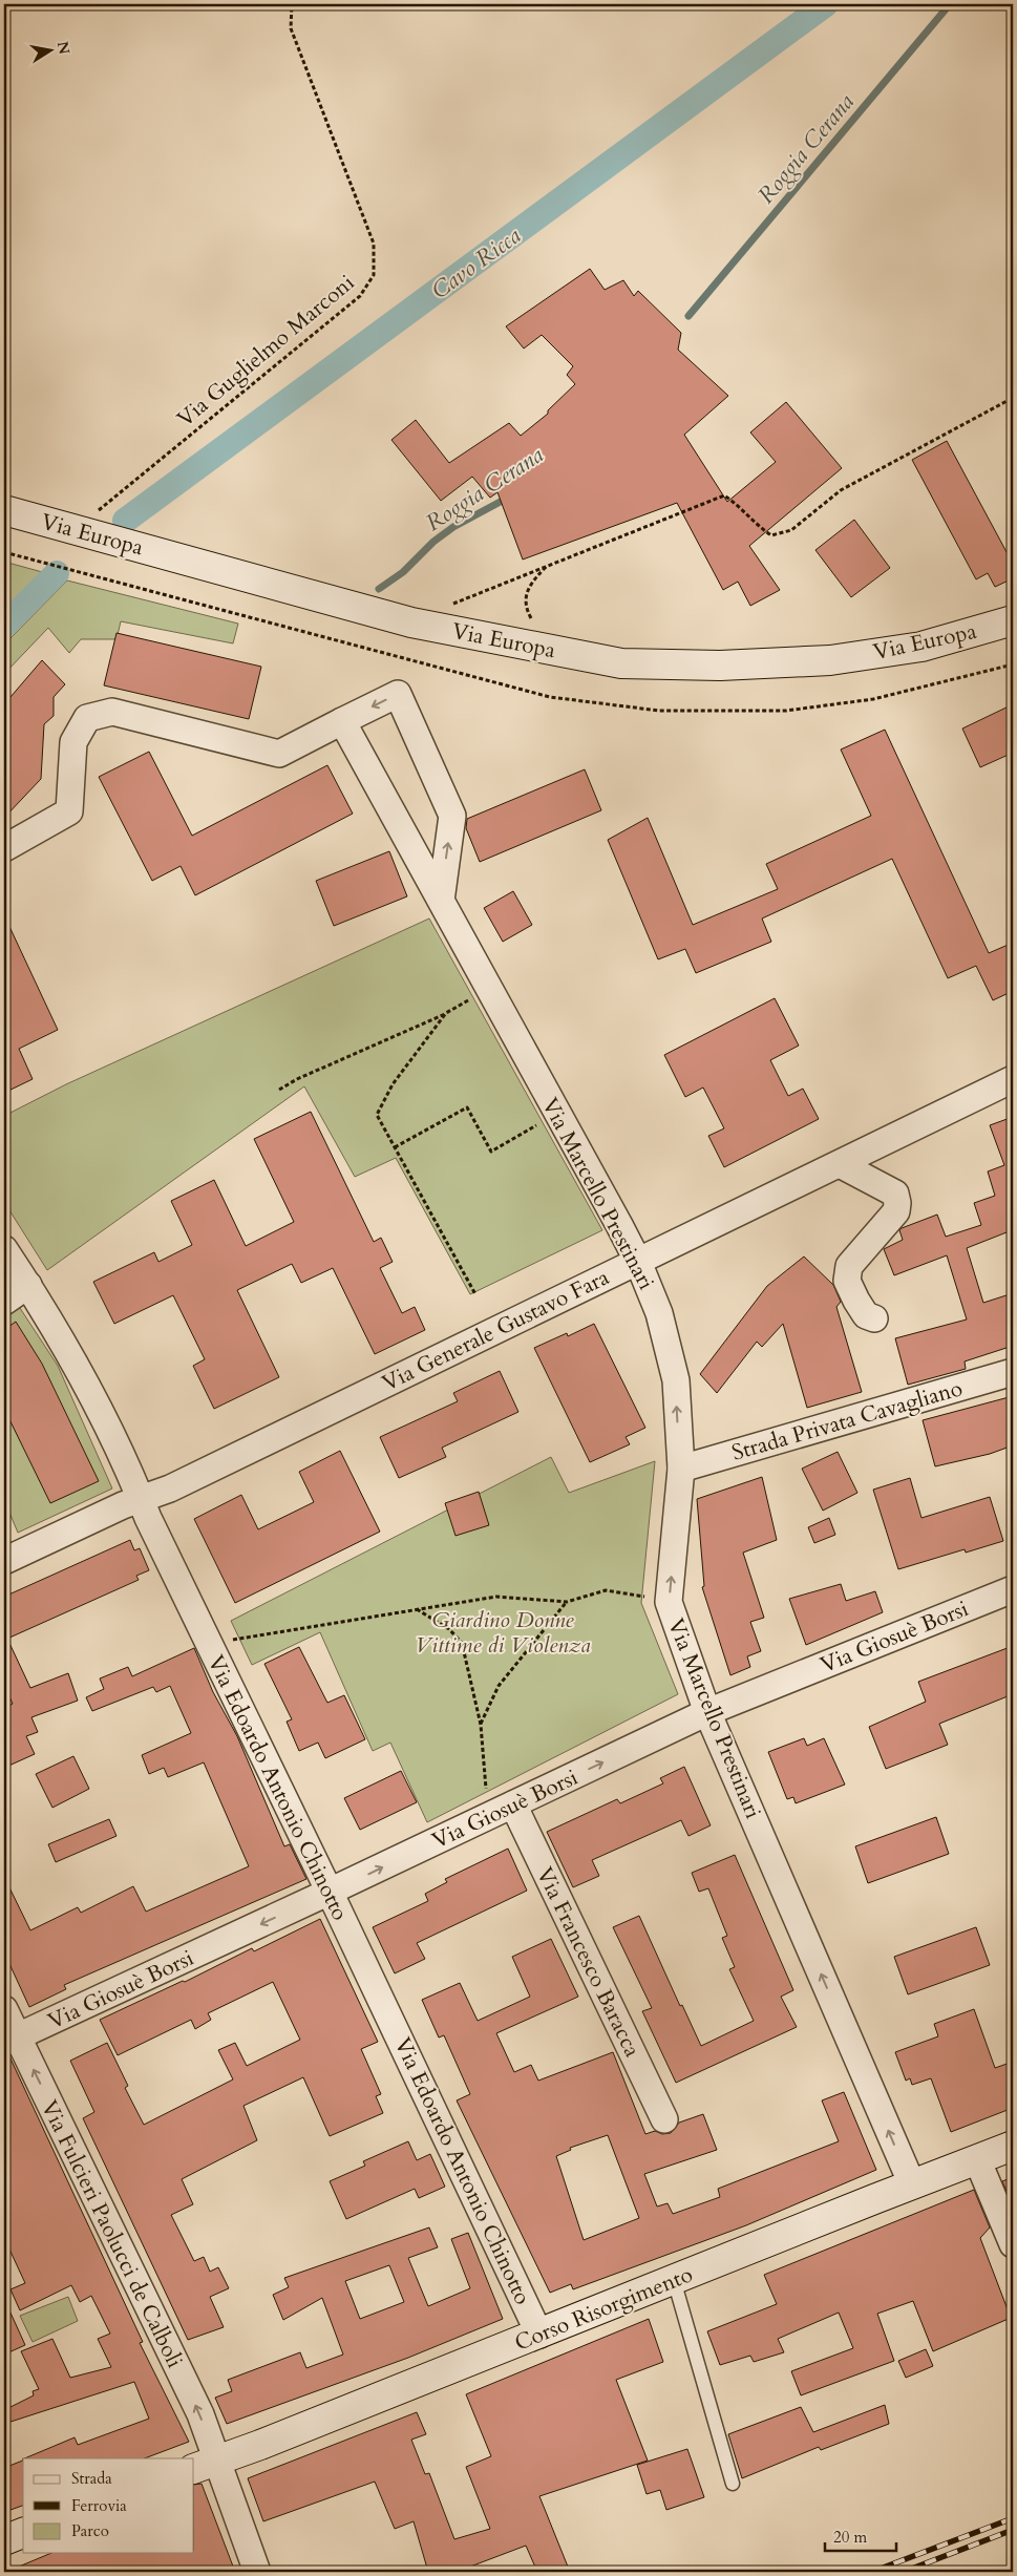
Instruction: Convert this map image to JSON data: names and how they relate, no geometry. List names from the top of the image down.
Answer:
{
  "streets": {
    "main road": ["Via Europa", "Corso Risorgimento"],
    "street": [
      "Via Marcello Prestinari",
      "Via Generale Gustavo Fara",
      "Strada Privata Cavagliano",
      "Via Giosuè Borsi",
      "Via Edoardo Antonio Chinotto",
      "Via Francesco Baracca",
      "Via Fulcieri Paolucci de Calboli"
    ],
    "path": ["Via Guglielmo Marconi"]
  },
  "crossings": [
    ["Via Guglielmo Marconi", "Via Europa"],
    ["Via Marcello Prestinari", "Via Generale Gustavo Fara"],
    ["Via Marcello Prestinari", "Strada Privata Cavagliano"],
    ["Via Marcello Prestinari", "Via Giosuè Borsi"],
    ["Via Marcello Prestinari", "Corso Risorgimento"],
    ["Via Generale Gustavo Fara", "Via Edoardo Antonio Chinotto"],
    ["Via Giosuè Borsi", "Via Edoardo Antonio Chinotto"],
    ["Via Giosuè Borsi", "Via Francesco Baracca"],
    ["Via Giosuè Borsi", "Via Fulcieri Paolucci de Calboli"],
    ["Via Edoardo Antonio Chinotto", "Corso Risorgimento"],
    ["Via Fulcieri Paolucci de Calboli", "Corso Risorgimento"]
  ],
  "one_way": ["Via Marcello Prestinari", "Via Fulcieri Paolucci de Calboli"],
  "water": ["Roggia Cerana", "Cavo Ricca"],
  "parks": ["Giardino Donne Vittime di Violenza"],
  "legend": ["Strada", "Ferrovia", "Parco"],
  "scale_bar": "20 m",
  "north": "right"
}
